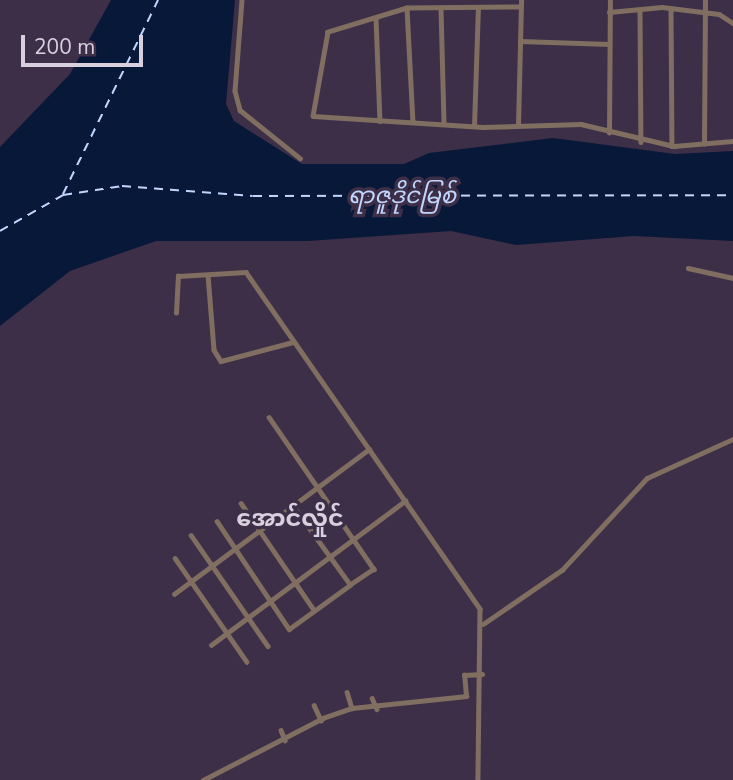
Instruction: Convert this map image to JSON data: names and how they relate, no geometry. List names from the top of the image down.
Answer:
{
  "districts": ["အောင်လှိုင်"],
  "water": ["ရာဇူဒိုင်မြစ်"],
  "scale_bar": "200 m"
}
